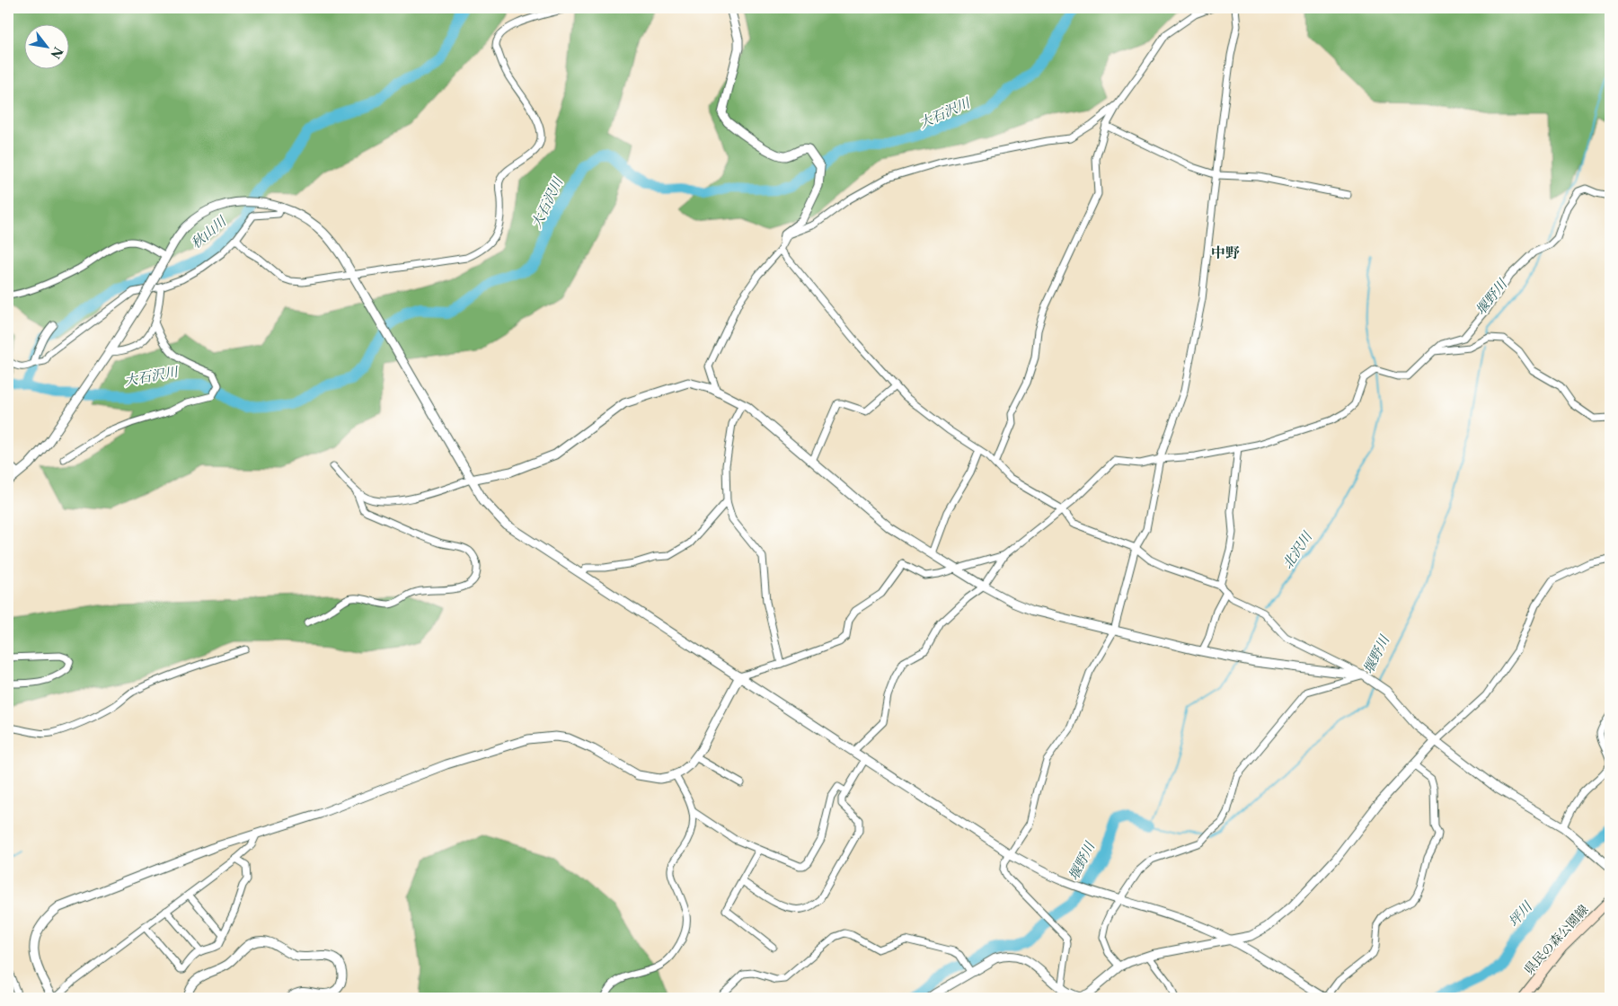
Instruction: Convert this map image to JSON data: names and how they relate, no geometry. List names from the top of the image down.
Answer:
{
  "streets": {
    "main road": ["県民の森公園線"]
  },
  "districts": ["中野"],
  "water": [
    "大石沢川",
    "秋山川",
    "堰野川",
    "北沢川",
    "坪川"
  ],
  "north": "bottom right"
}
